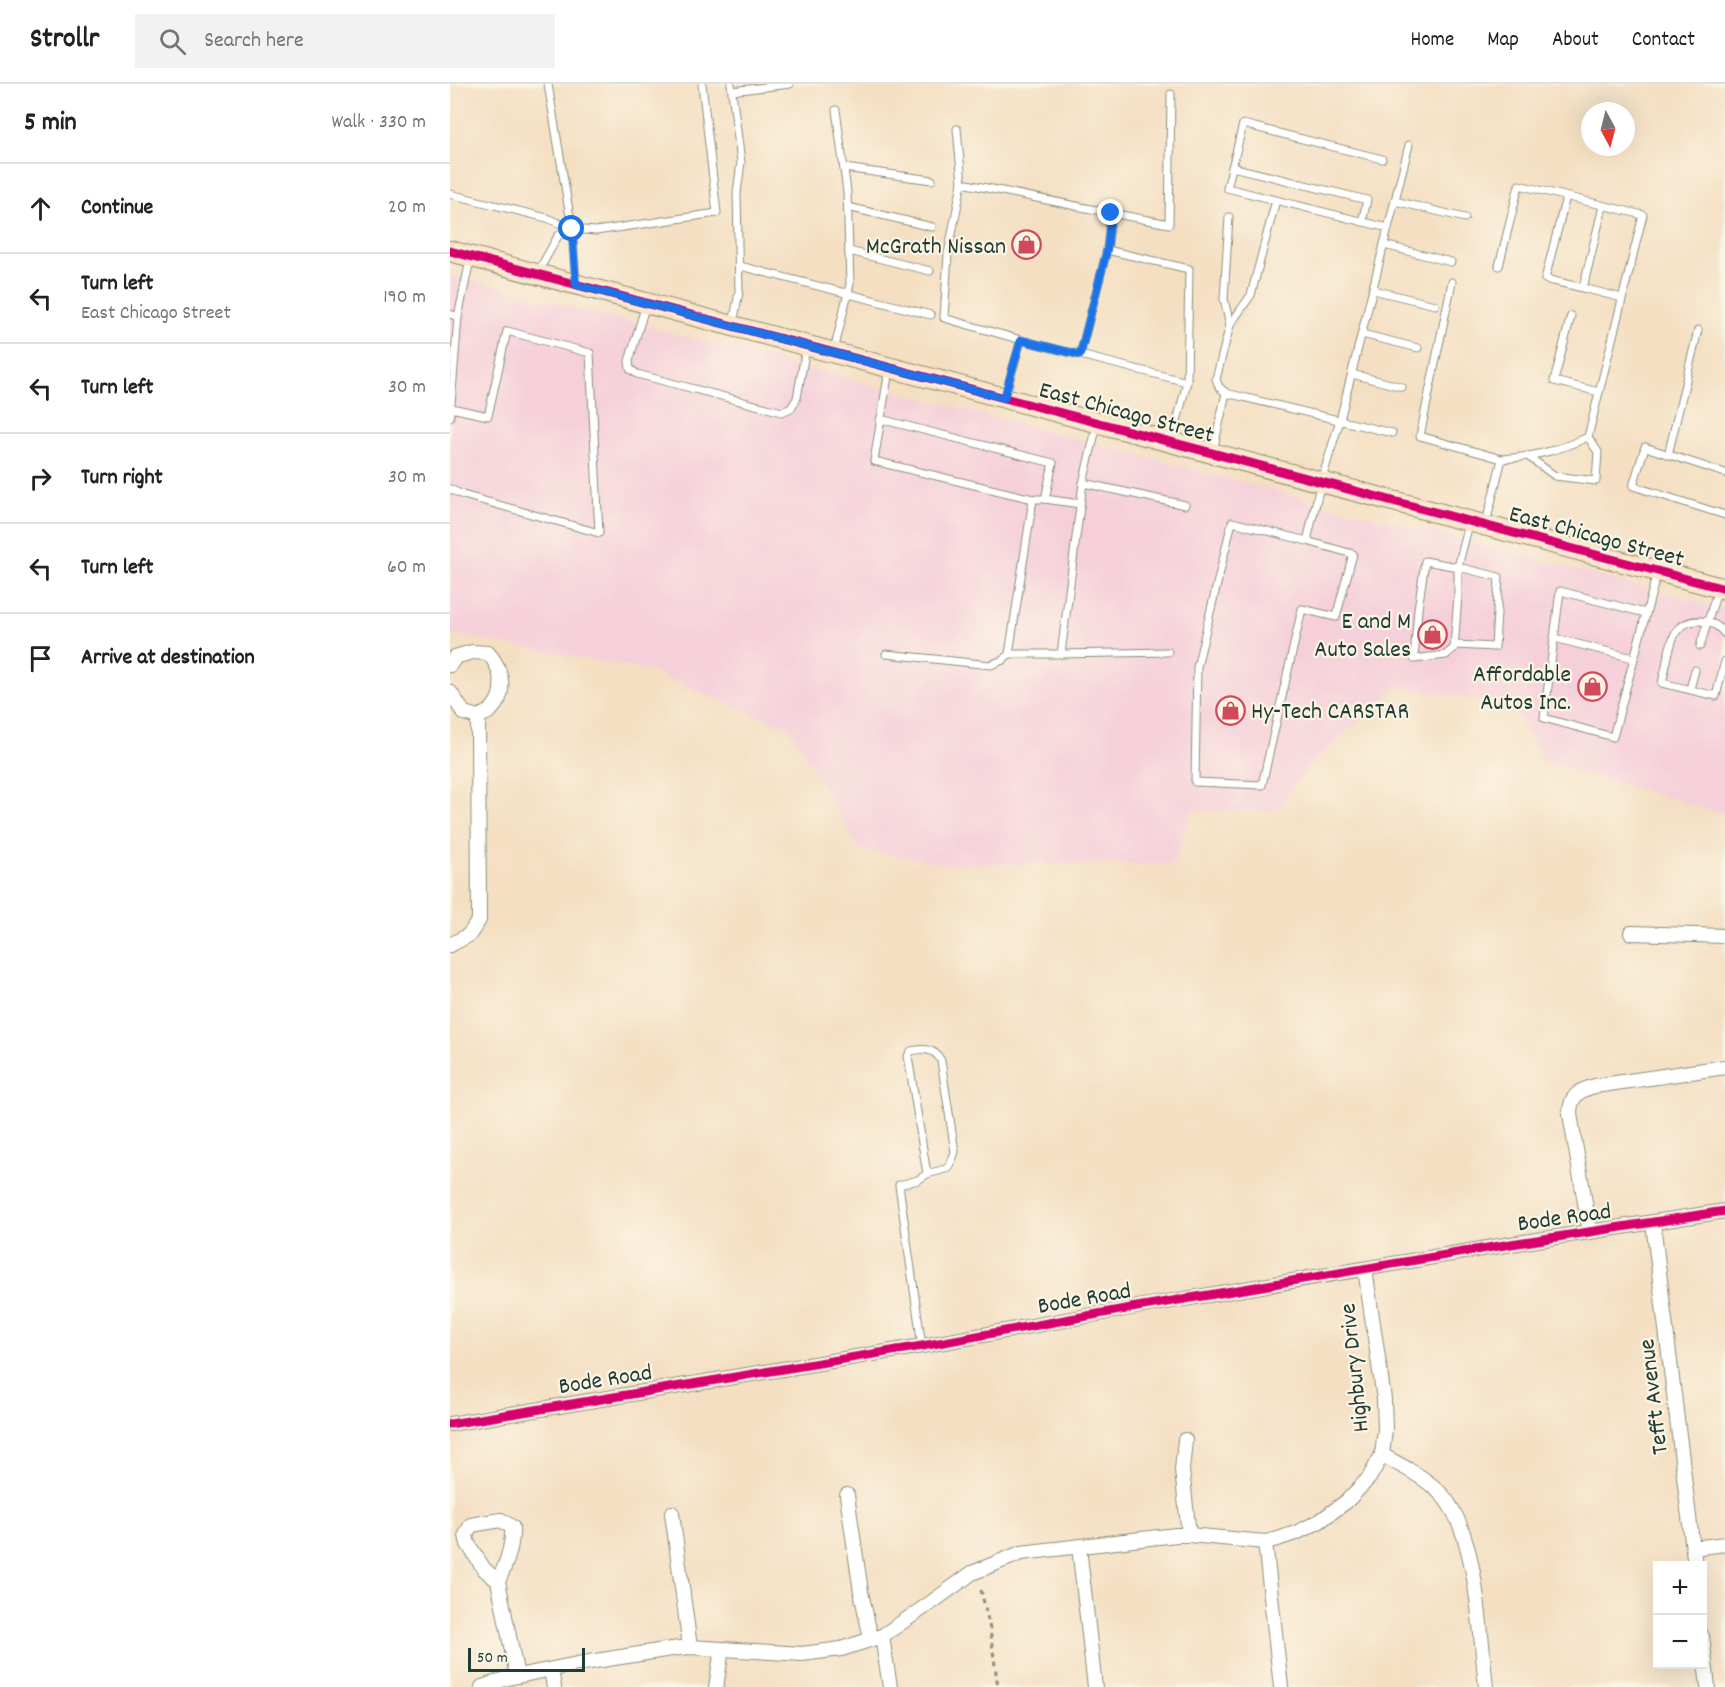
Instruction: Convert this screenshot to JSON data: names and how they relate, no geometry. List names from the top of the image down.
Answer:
{
  "streets": {
    "main road": ["East Chicago Street"],
    "street": ["Bode Road", "Highbury Drive", "Tefft Avenue"]
  },
  "crossings": [
    ["Bode Road", "Highbury Drive"],
    ["Bode Road", "Tefft Avenue"]
  ],
  "places": {
    "shop": [
      "McGrath Nissan",
      "E and M Auto Sales",
      "Affordable Autos Inc.",
      "Hy-Tech CARSTAR"
    ]
  },
  "scale_bar": "50 m",
  "north": "bottom",
  "page": {
    "header": "Strollr",
    "search": "Search here",
    "nav": [
      "Home",
      "Map",
      "About",
      "Contact"
    ],
    "heading": ["5 min", "Walk · 330 m"],
    "list": [
      ["Continue", "20 m"],
      ["Turn left", "East Chicago Street", "190 m"],
      ["Turn left", "30 m"],
      ["Turn right", "30 m"],
      ["Turn left", "60 m"],
      "Arrive at destination"
    ],
    "map_buttons": ["+", "−"],
    "scale": "50 m"
  }
}
